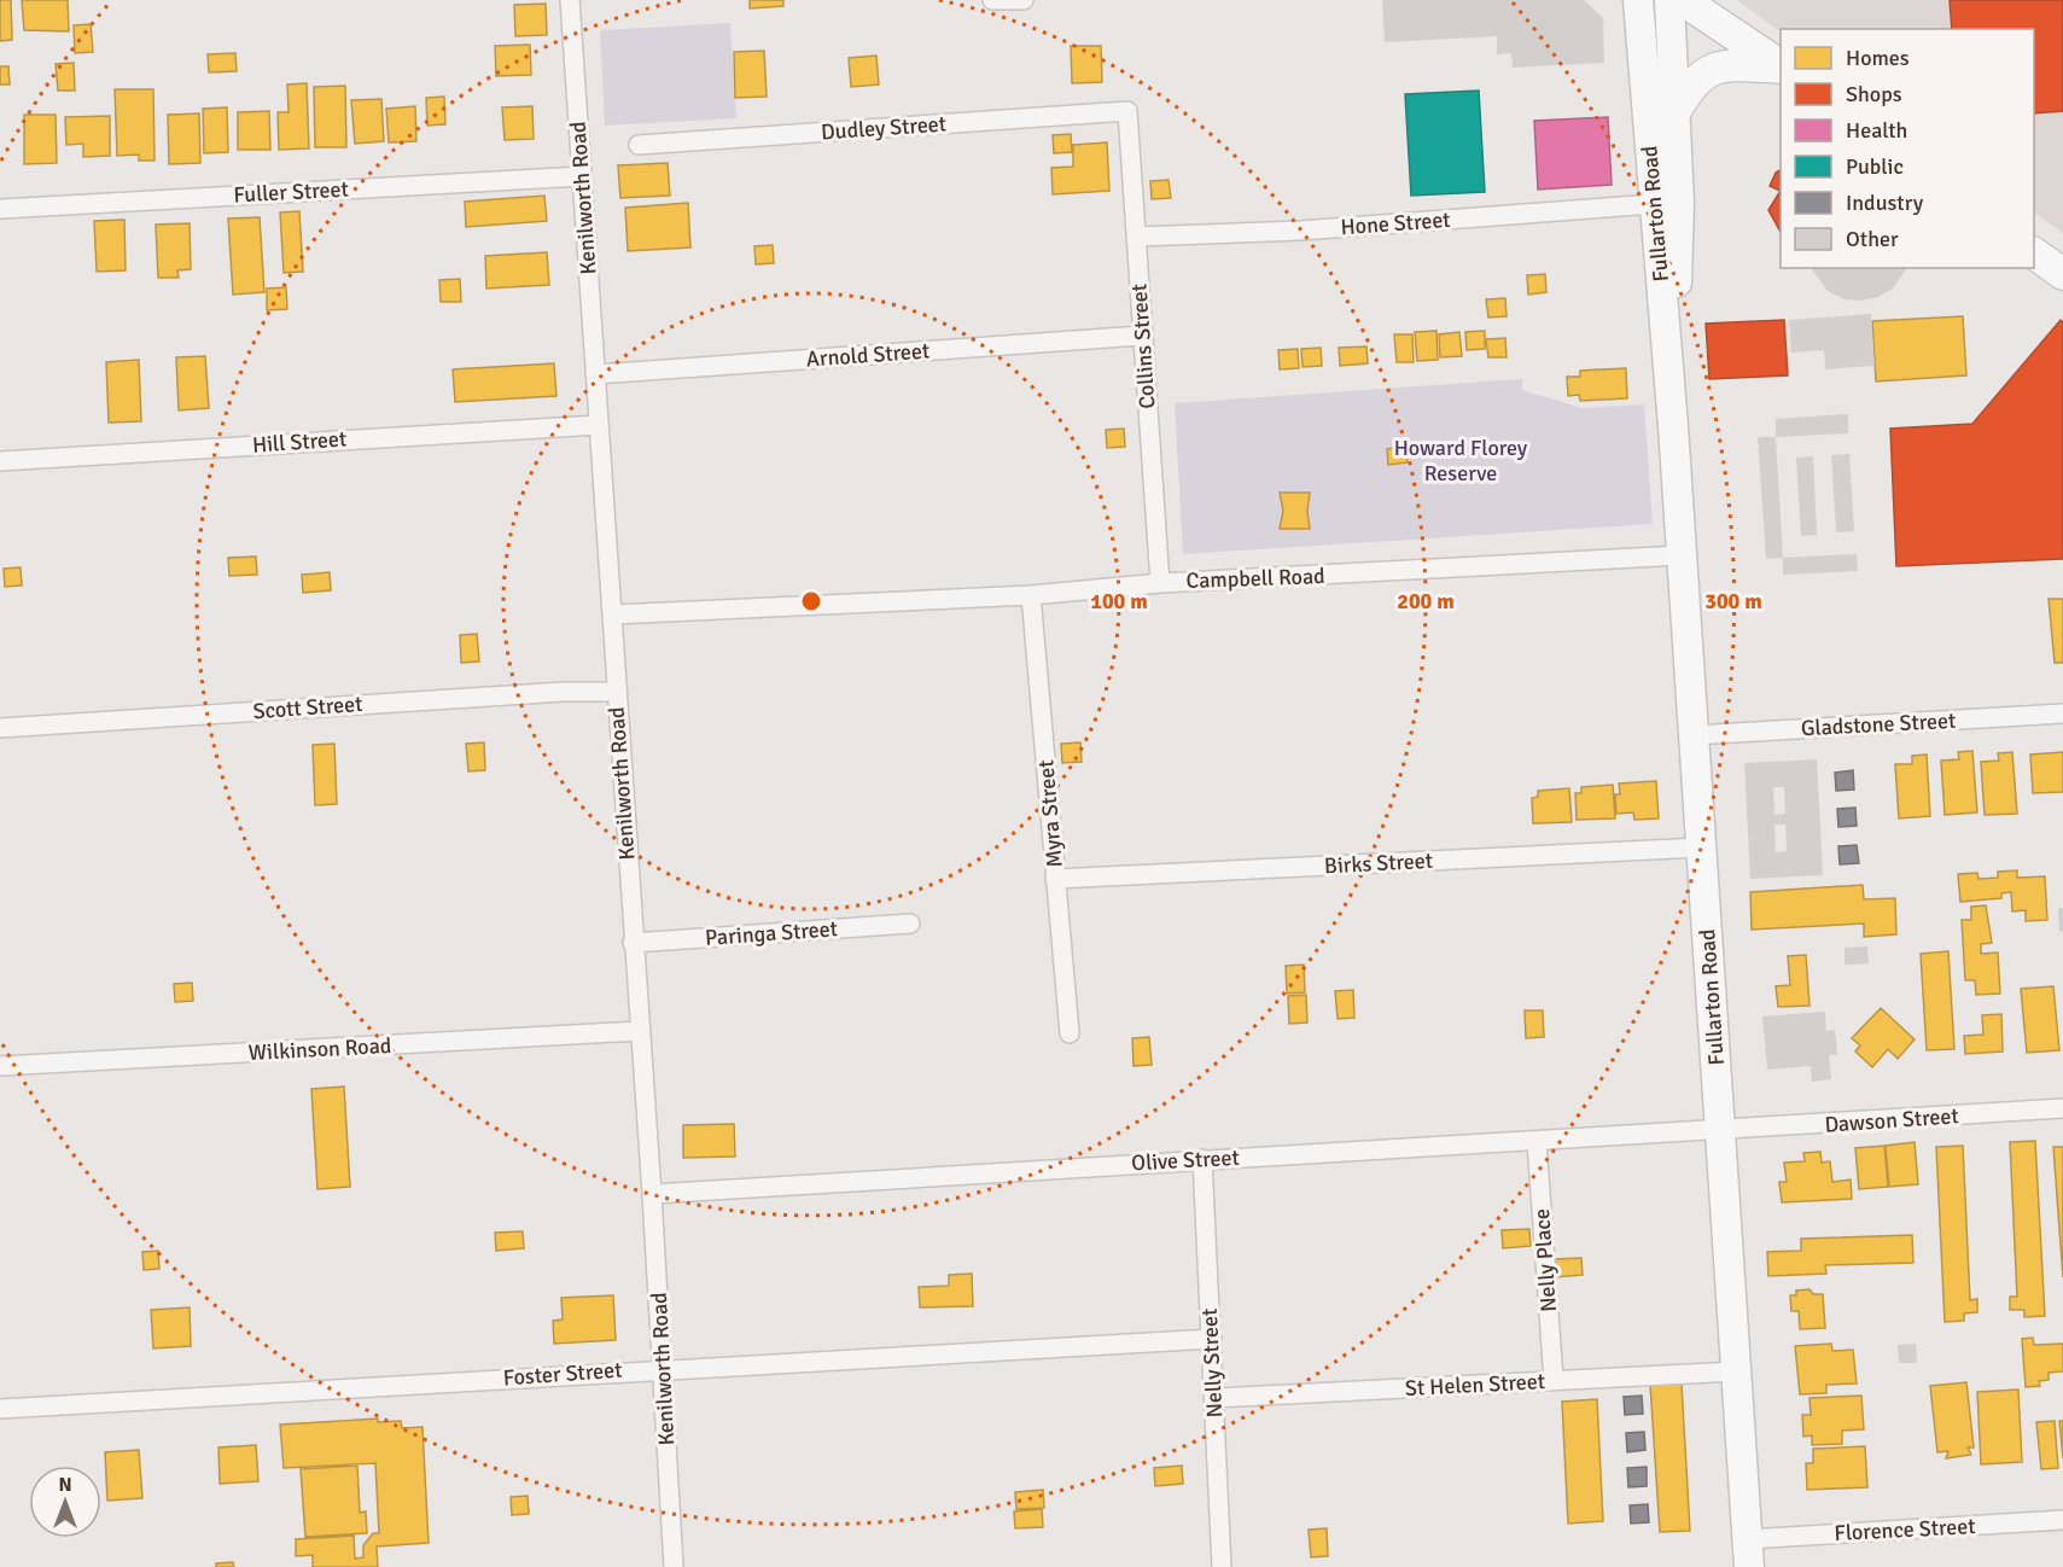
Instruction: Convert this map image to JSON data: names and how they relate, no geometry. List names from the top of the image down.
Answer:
{
  "streets": {
    "main road": ["Fullarton Road"],
    "street": [
      "Dudley Street",
      "Fuller Street",
      "Kenilworth Road",
      "Hone Street",
      "Collins Street",
      "Arnold Street",
      "Hill Street",
      "Campbell Road",
      "Scott Street",
      "Gladstone Street",
      "Myra Street",
      "Birks Street",
      "Paringa Street",
      "Wilkinson Road",
      "Dawson Street",
      "Olive Street",
      "Nelly Place",
      "Nelly Street",
      "Foster Street",
      "St Helen Street",
      "Florence Street"
    ]
  },
  "crossings": [
    ["Dudley Street", "Collins Street"],
    ["Fuller Street", "Kenilworth Road"],
    ["Kenilworth Road", "Arnold Street"],
    ["Kenilworth Road", "Hill Street"],
    ["Kenilworth Road", "Campbell Road"],
    ["Kenilworth Road", "Scott Street"],
    ["Kenilworth Road", "Paringa Street"],
    ["Kenilworth Road", "Wilkinson Road"],
    ["Kenilworth Road", "Olive Street"],
    ["Kenilworth Road", "Foster Street"],
    ["Fullarton Road", "Hone Street"],
    ["Fullarton Road", "Campbell Road"],
    ["Fullarton Road", "Gladstone Street"],
    ["Fullarton Road", "Birks Street"],
    ["Fullarton Road", "Dawson Street"],
    ["Fullarton Road", "Olive Street"],
    ["Fullarton Road", "St Helen Street"],
    ["Fullarton Road", "Florence Street"],
    ["Hone Street", "Collins Street"],
    ["Collins Street", "Arnold Street"],
    ["Collins Street", "Campbell Road"],
    ["Campbell Road", "Myra Street"],
    ["Myra Street", "Birks Street"],
    ["Dawson Street", "Olive Street"],
    ["Olive Street", "Nelly Place"],
    ["Olive Street", "Nelly Street"],
    ["Nelly Place", "St Helen Street"],
    ["Nelly Street", "Foster Street"],
    ["Nelly Street", "St Helen Street"]
  ],
  "parks": ["Howard Florey Reserve"],
  "legend": [
    "Homes",
    "Shops",
    "Health",
    "Public",
    "Industry",
    "Other"
  ],
  "north": "top",
  "rings": ["100 m", "200 m", "300 m"]
}
